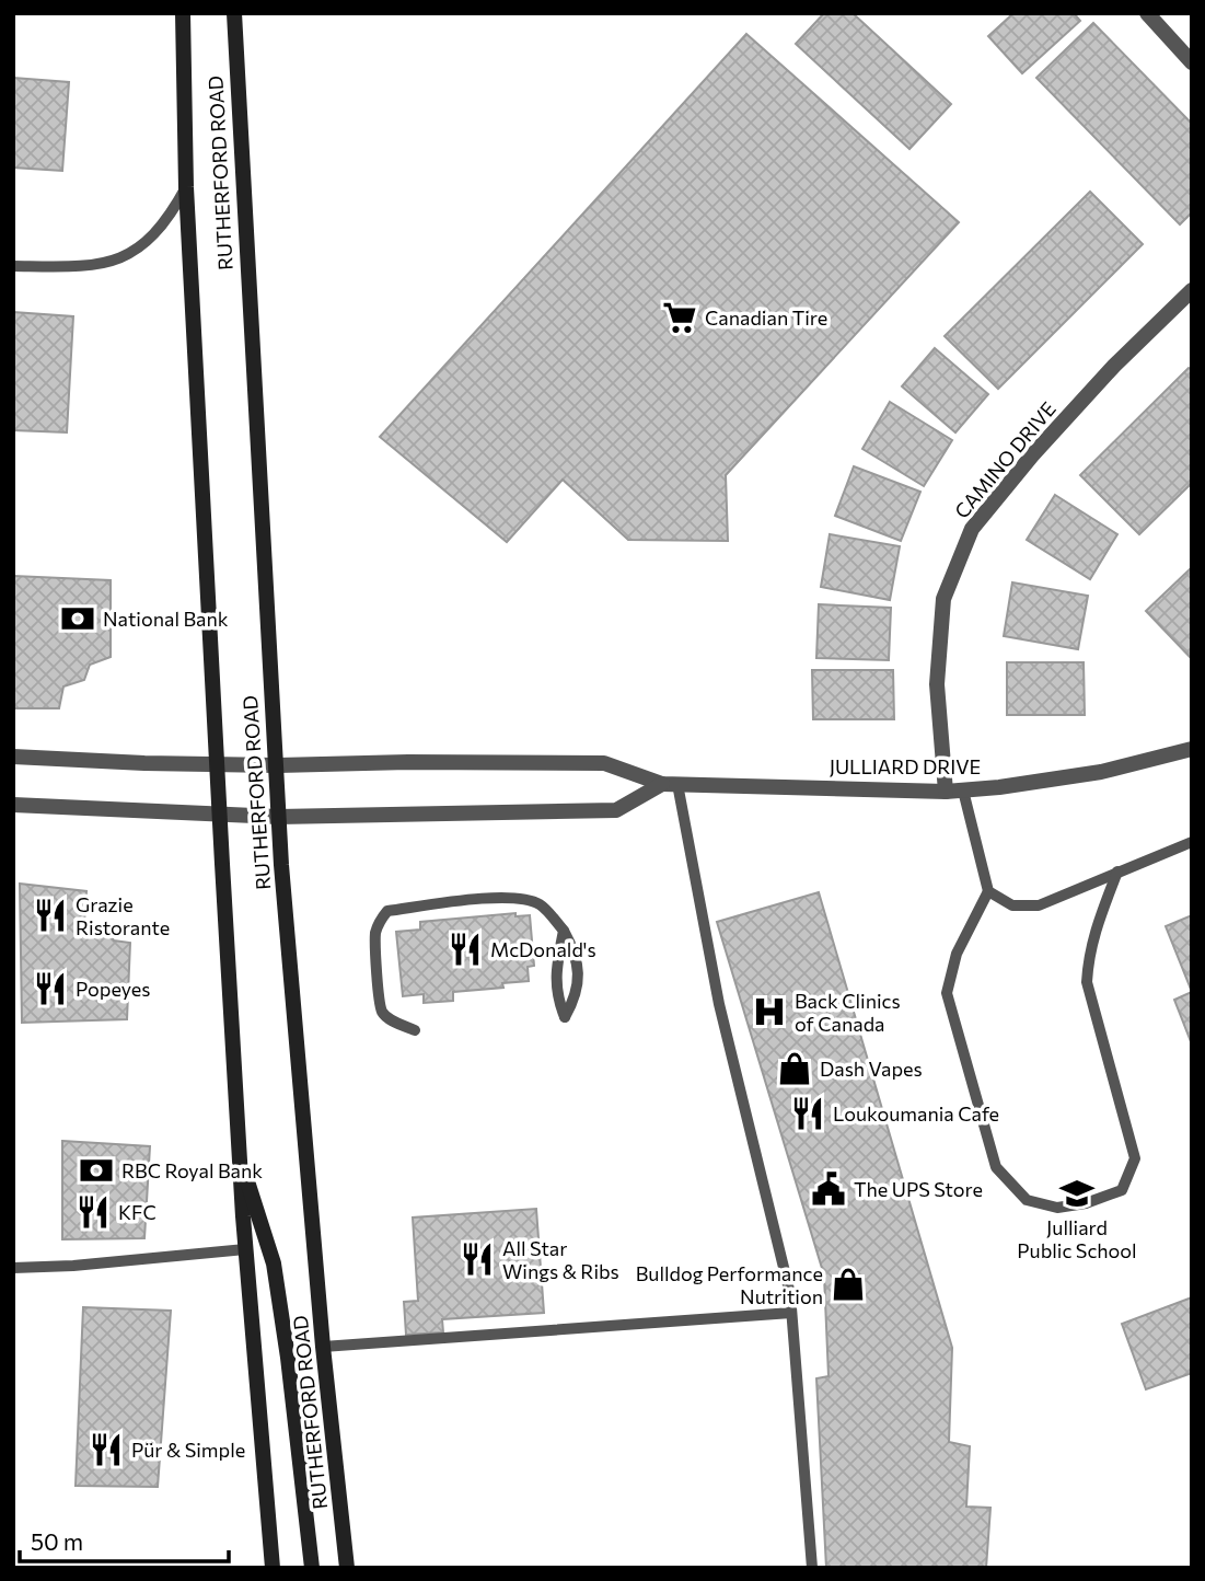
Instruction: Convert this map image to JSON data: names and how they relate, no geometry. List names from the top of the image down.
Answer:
{
  "streets": {
    "main road": ["RUTHERFORD ROAD"],
    "street": ["CAMINO DRIVE", "JULLIARD DRIVE"]
  },
  "crossings": [
    ["RUTHERFORD ROAD", "JULLIARD DRIVE"],
    ["CAMINO DRIVE", "JULLIARD DRIVE"]
  ],
  "places": {
    "supermarket": ["Canadian Tire"],
    "bank": ["National Bank", "RBC Royal Bank"],
    "restaurant": [
      "Grazie Ristorante",
      "McDonald's",
      "Popeyes",
      "Loukoumania Cafe",
      "KFC",
      "All Star Wings & Ribs",
      "Pür & Simple"
    ],
    "hospital": ["Back Clinics of Canada"],
    "shop": ["Dash Vapes", "Bulldog Performance Nutrition"],
    "public building": ["The UPS Store"],
    "school or university": ["Julliard Public School"]
  },
  "scale_bar": "50 m"
}
